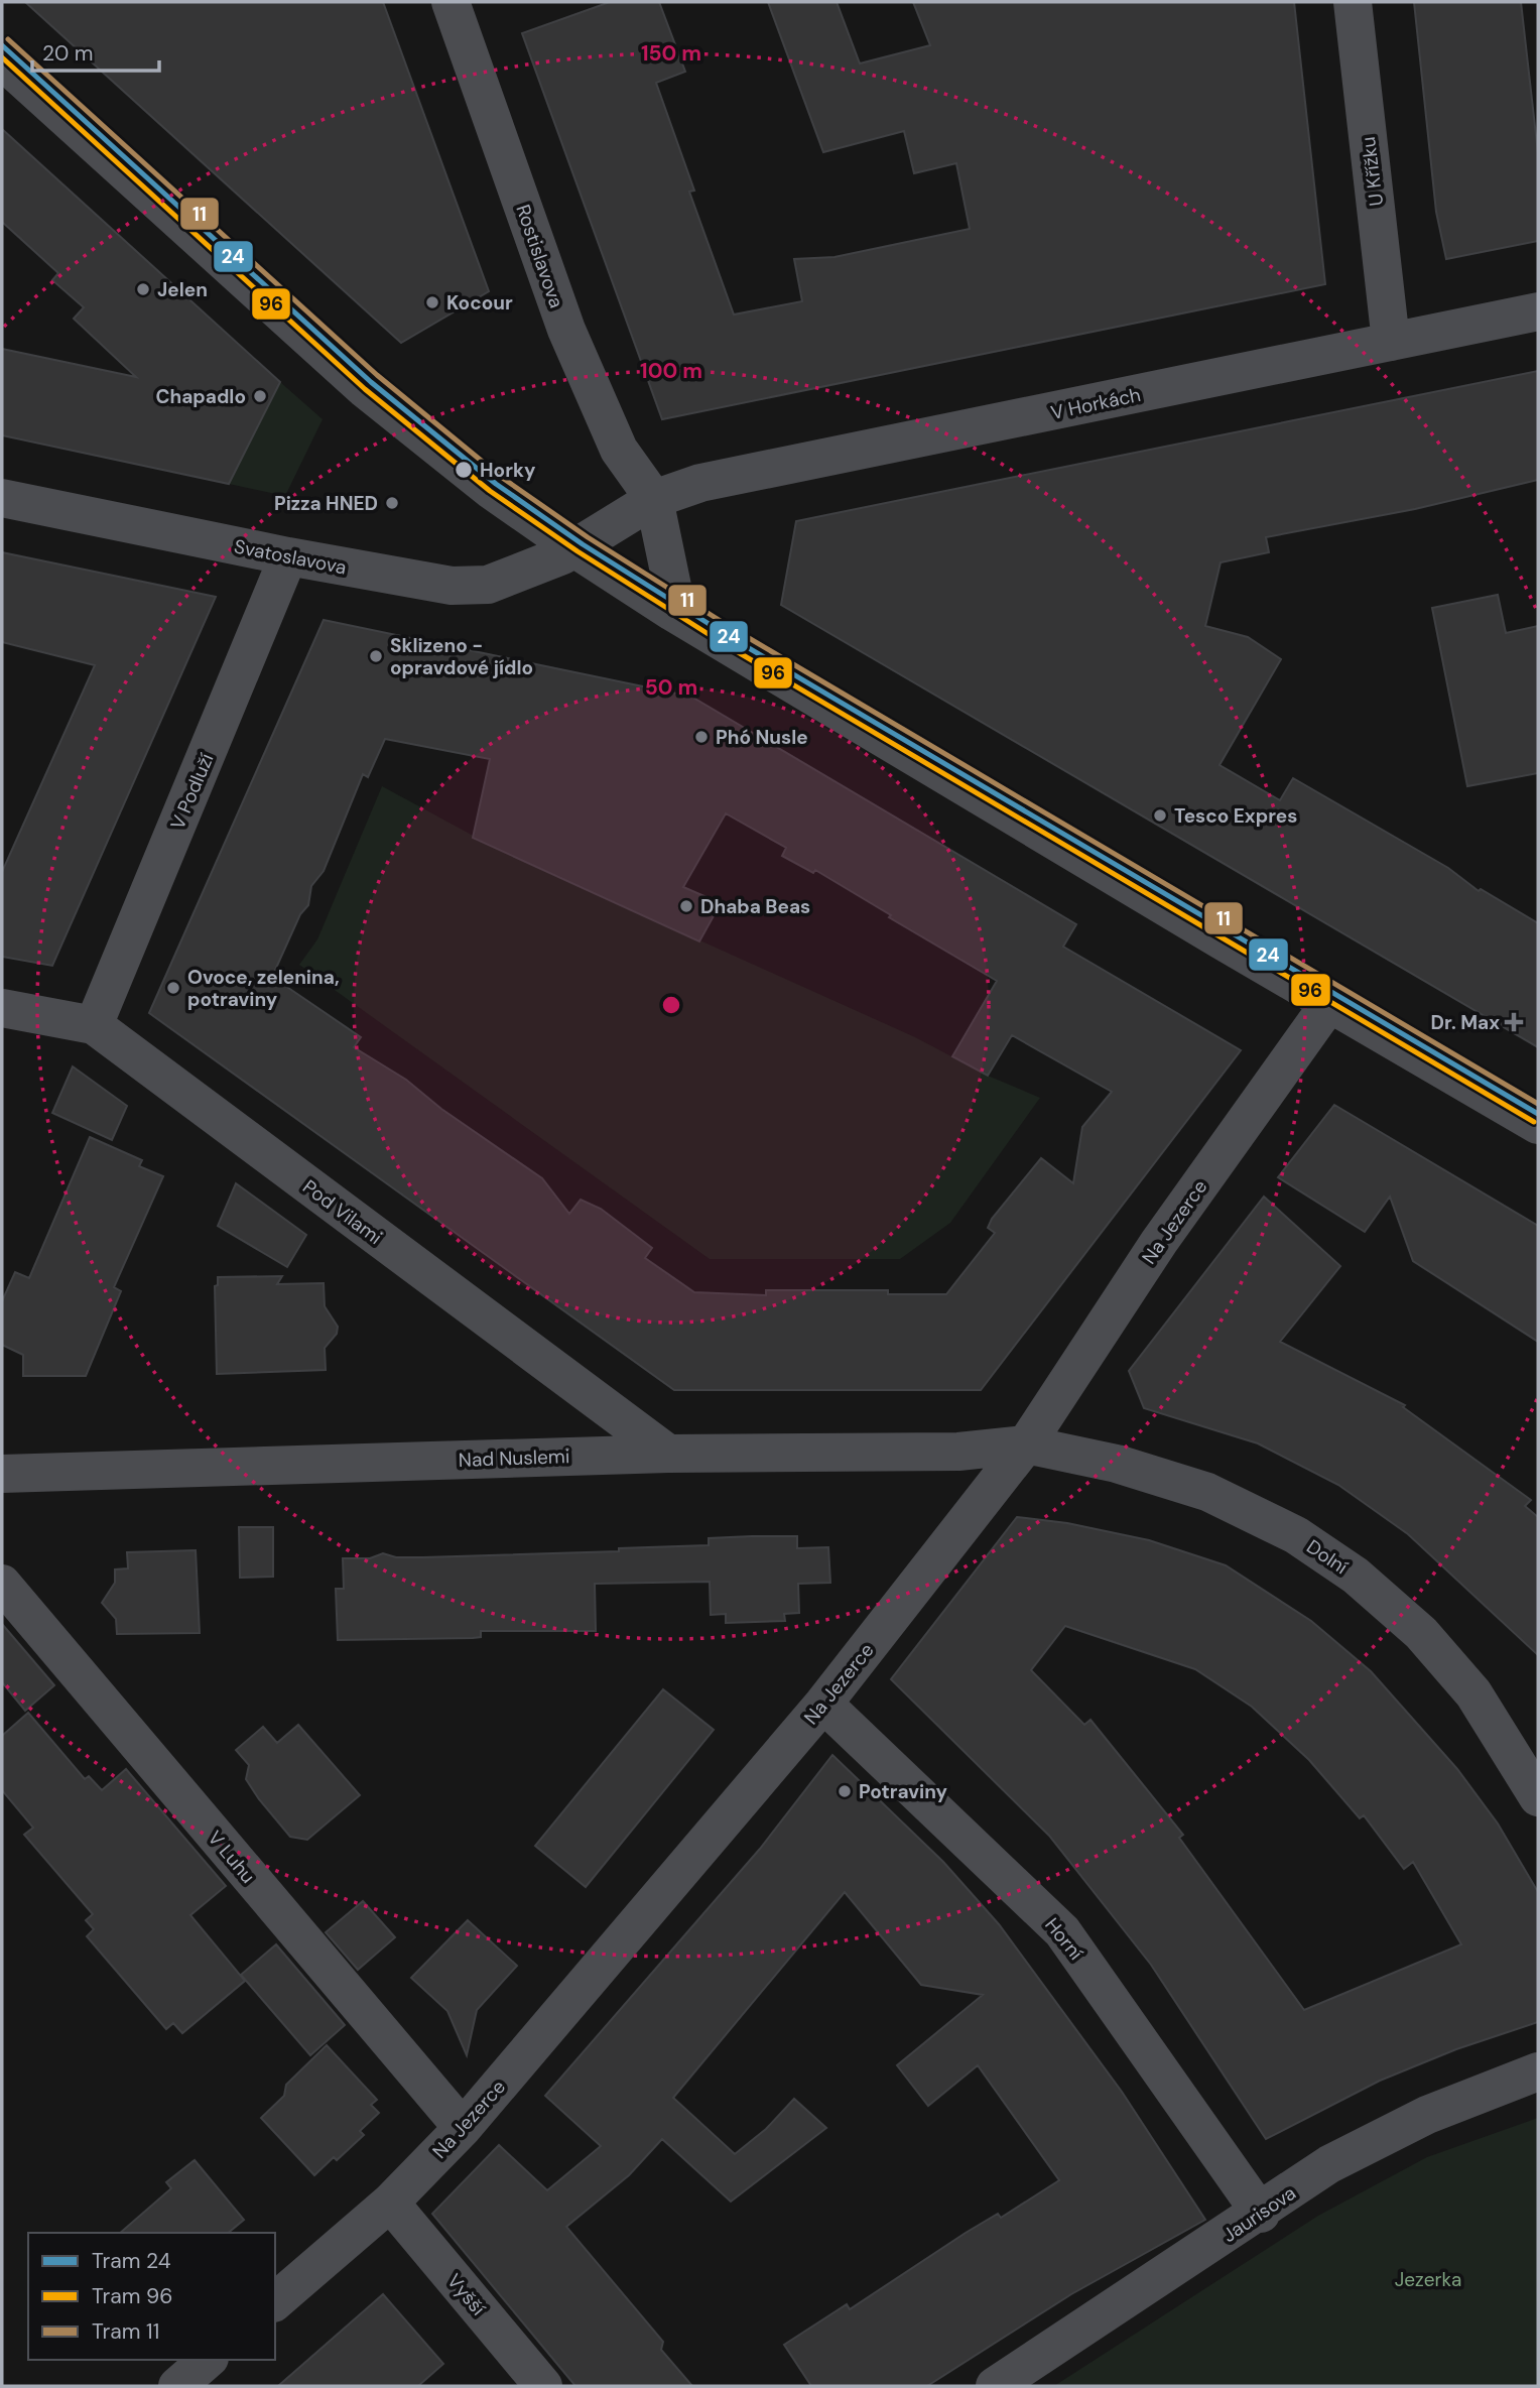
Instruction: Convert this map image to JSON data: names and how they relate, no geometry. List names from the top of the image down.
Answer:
{
  "streets": {
    "street": [
      "U Křížku",
      "Rostislavova",
      "V Horkách",
      "Svatoslavova",
      "V Podluží",
      "Pod Vilami",
      "Na Jezerce",
      "Nad Nuslemi",
      "Dolní",
      "V Luhu",
      "Horní",
      "Jaurisova",
      "Vyšší"
    ]
  },
  "crossings": [
    ["U Křížku", "V Horkách"],
    ["Rostislavova", "V Horkách"],
    ["V Horkách", "Svatoslavova"],
    ["Svatoslavova", "V Podluží"],
    ["V Podluží", "Pod Vilami"],
    ["Pod Vilami", "Nad Nuslemi"],
    ["Na Jezerce", "Nad Nuslemi"],
    ["Na Jezerce", "Dolní"],
    ["Na Jezerce", "V Luhu"],
    ["Na Jezerce", "Horní"],
    ["Na Jezerce", "Vyšší"],
    ["Nad Nuslemi", "Dolní"],
    ["Horní", "Jaurisova"]
  ],
  "parks": ["Jezerka"],
  "places": {
    "other": [
      "Jelen",
      "Kocour",
      "Chapadlo",
      "Horky",
      "Pizza HNED",
      "Sklizeno - opravdové jídlo",
      "Phó Nusle",
      "Tesco Expres",
      "Dhaba Beas",
      "Ovoce, zelenina, potraviny",
      "Potraviny"
    ],
    "health": ["Dr. Max"]
  },
  "lines": ["tram line 11", "tram line 24", "tram line 96"],
  "legend": ["Tram 24", "Tram 96", "Tram 11"],
  "scale_bar": "20 m",
  "rings": ["150 m", "100 m", "50 m"]
}
